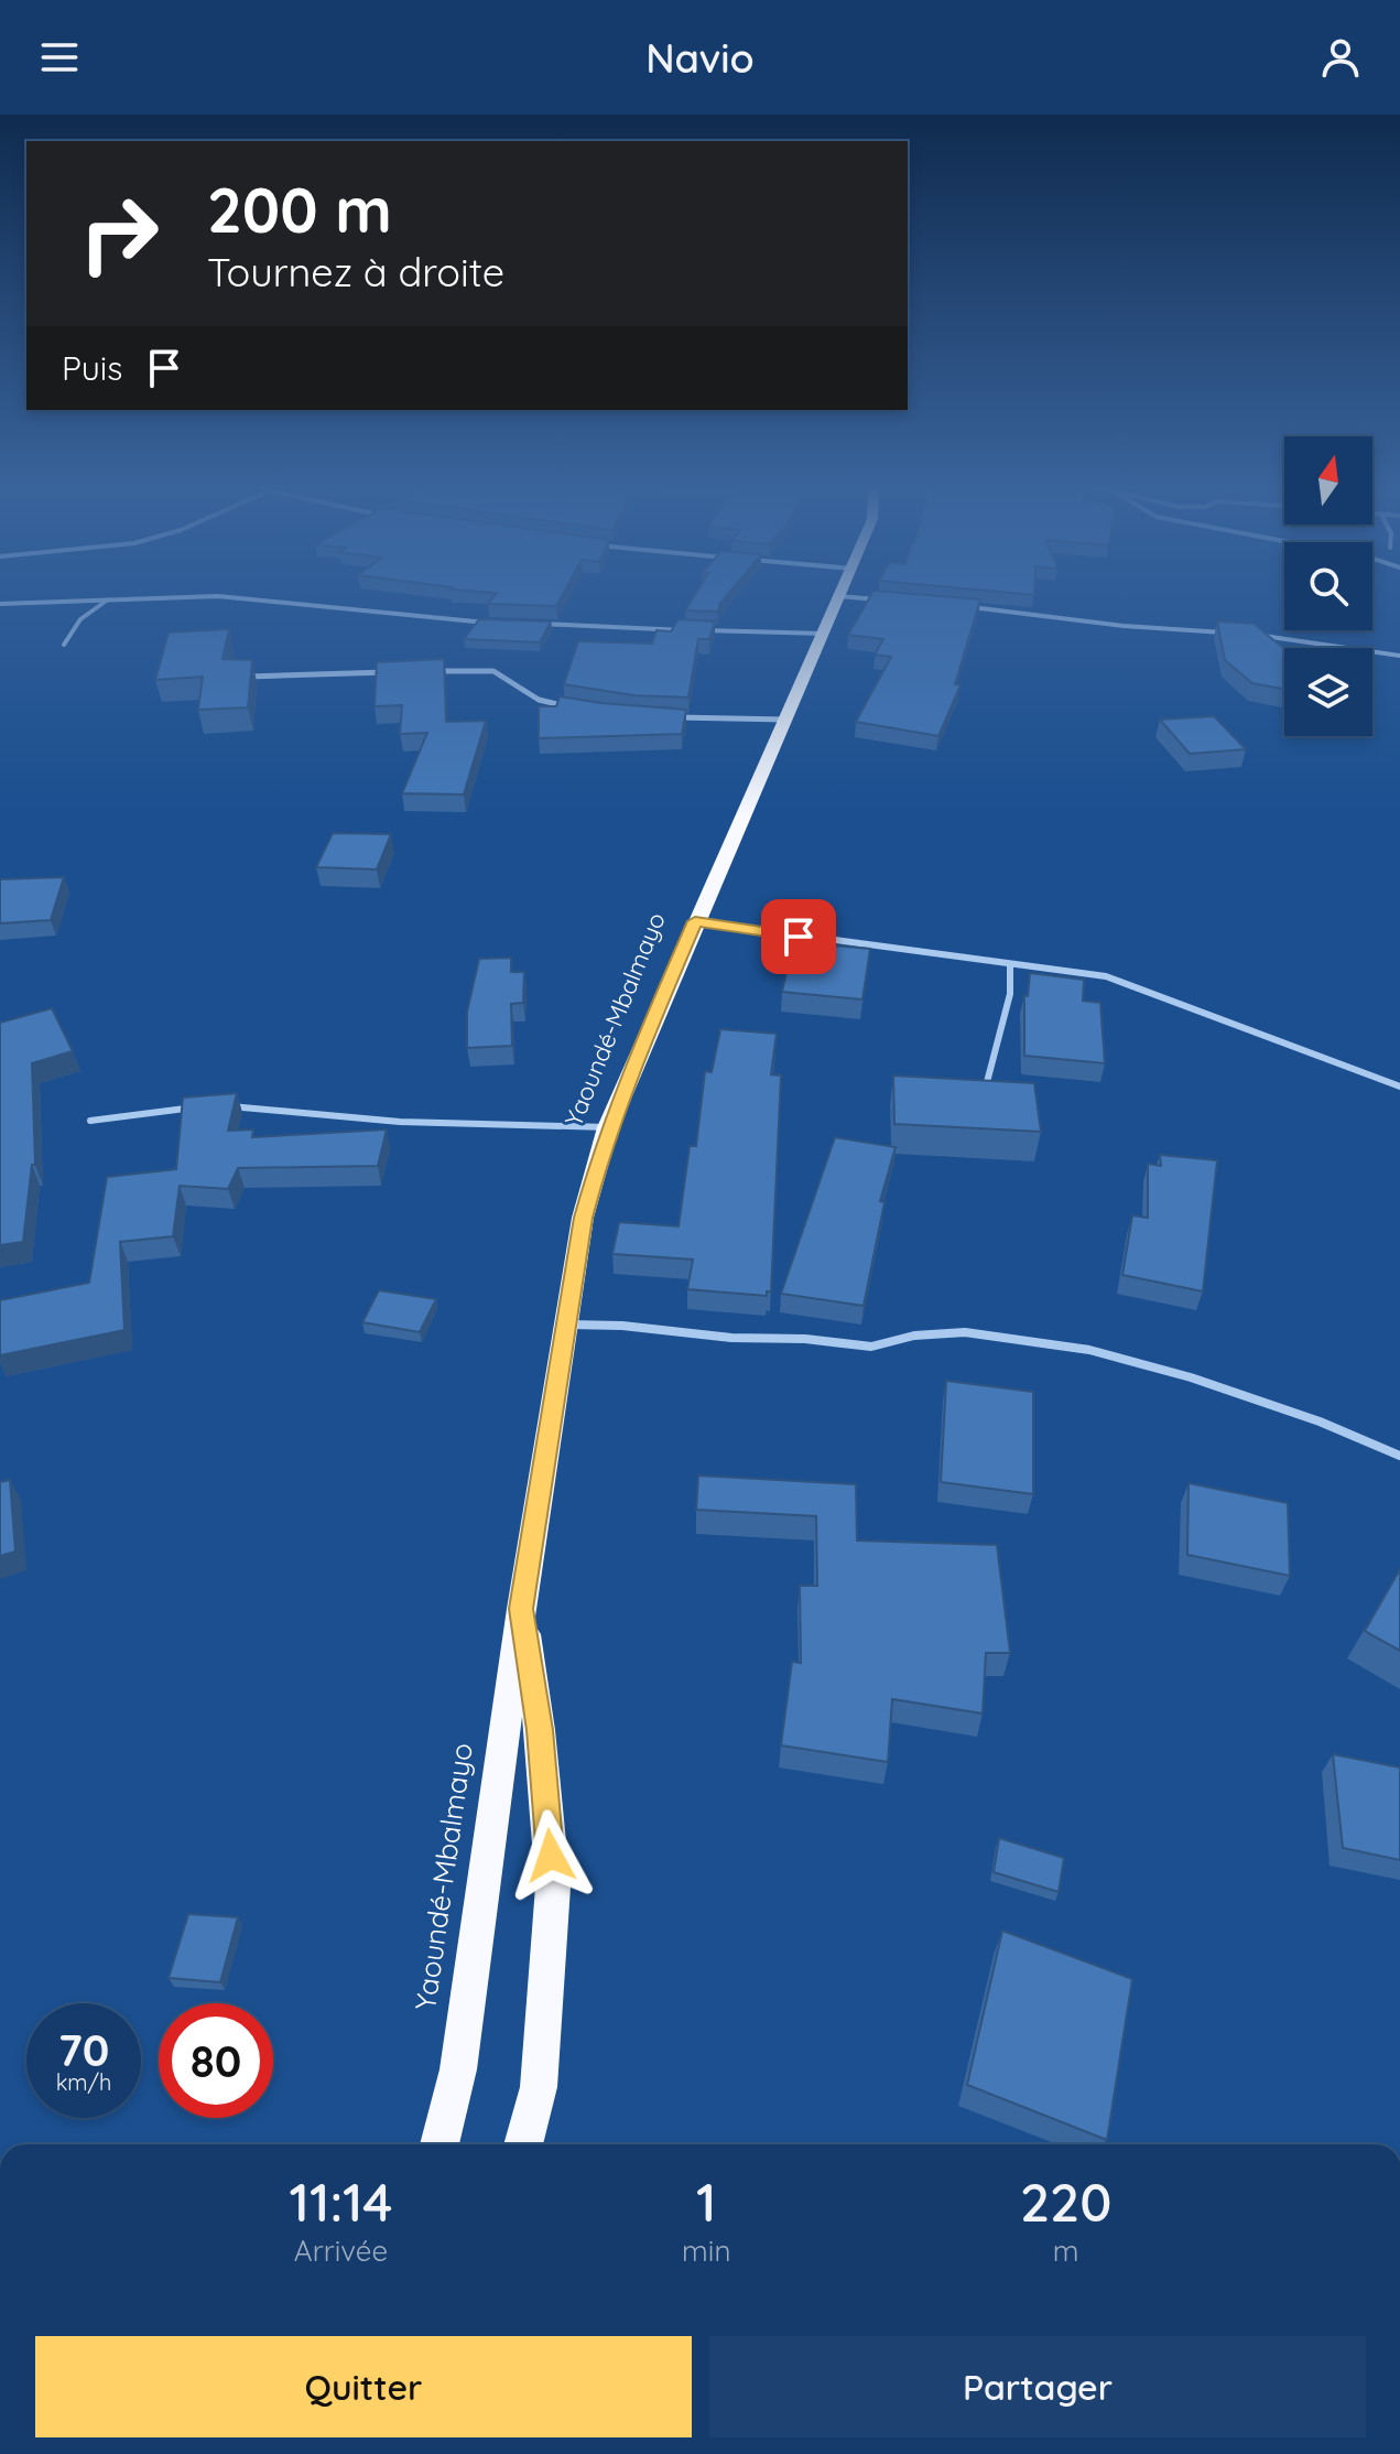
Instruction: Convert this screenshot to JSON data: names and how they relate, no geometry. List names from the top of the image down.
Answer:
{
  "streets": {
    "highway": ["Yaoundé-Mbalmayo"]
  },
  "north": "top",
  "page": {
    "header": "Navio",
    "turn": ["200 m", "Tournez à droite"],
    "then": "Puis",
    "speed": "70 km/h",
    "limit": "80",
    "eta": [
      "11:14",
      "Arrivée",
      "1",
      "min",
      "220",
      "m"
    ],
    "buttons": ["Quitter", "Partager"]
  }
}
